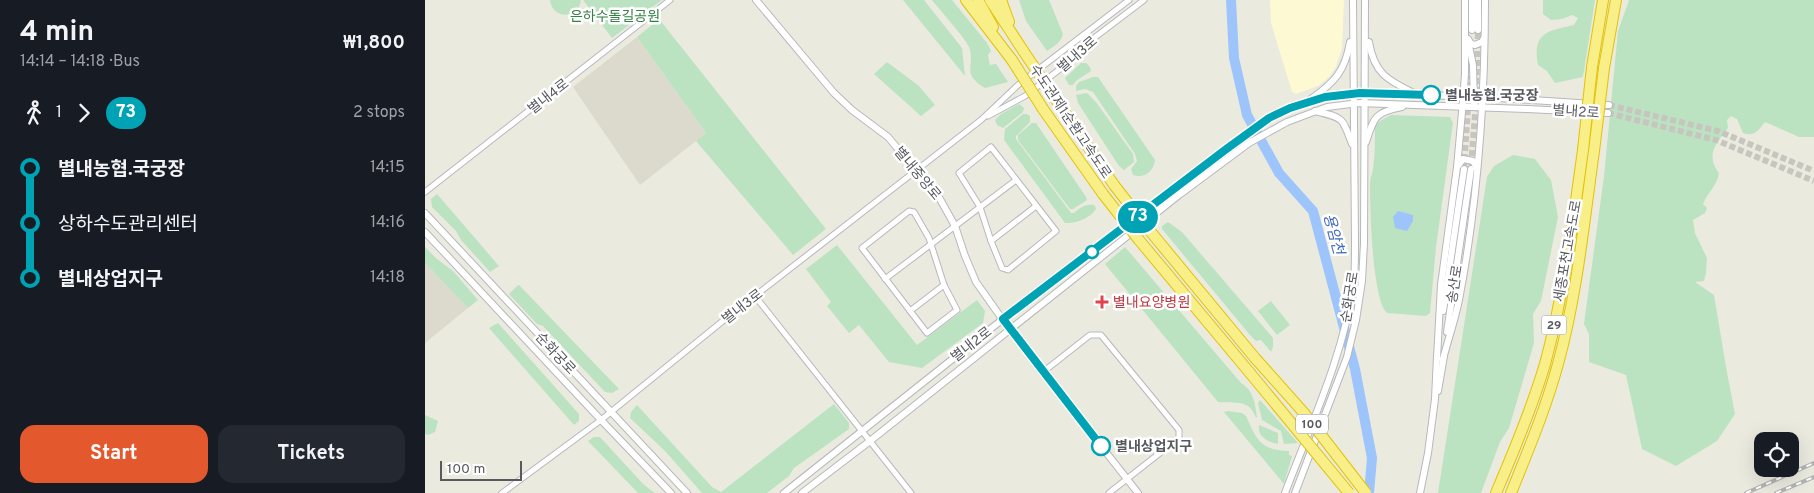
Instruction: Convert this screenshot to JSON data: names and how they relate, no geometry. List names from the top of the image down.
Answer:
{
  "streets": {
    "highway": [
      "수도권제1순환고속도로",
      "세종포천고속도로",
      "29",
      "100"
    ],
    "street": [
      "별내3로",
      "별내4로",
      "별내2로",
      "별내중앙로",
      "순화궁로"
    ]
  },
  "crossings": [
    ["별내3로", "별내중앙로"],
    ["별내3로", "순화궁로"],
    ["별내2로", "별내중앙로"],
    ["별내2로", "순화궁로"]
  ],
  "water": ["용암천"],
  "parks": ["은하수돌길공원"],
  "places": {
    "other": ["별내농협.국궁장", "별내상업지구"],
    "health": ["별내요양병원"]
  },
  "lines": ["bus line 73"],
  "scale_bar": "100 m",
  "page": {
    "heading": ["4 min", "14:14 – 14:18 · Bus", "₩1,800"],
    "on_map": "73",
    "legs": ["1", "73", "2 stops"],
    "list": [
      {
        "name": "별내농협.국궁장",
        "value": "14:15"
      },
      {
        "name": "상하수도관리센터",
        "value": "14:16"
      },
      {
        "name": "별내상업지구",
        "value": "14:18"
      }
    ],
    "buttons": ["Start", "Tickets"],
    "scale": "100 m"
  }
}
